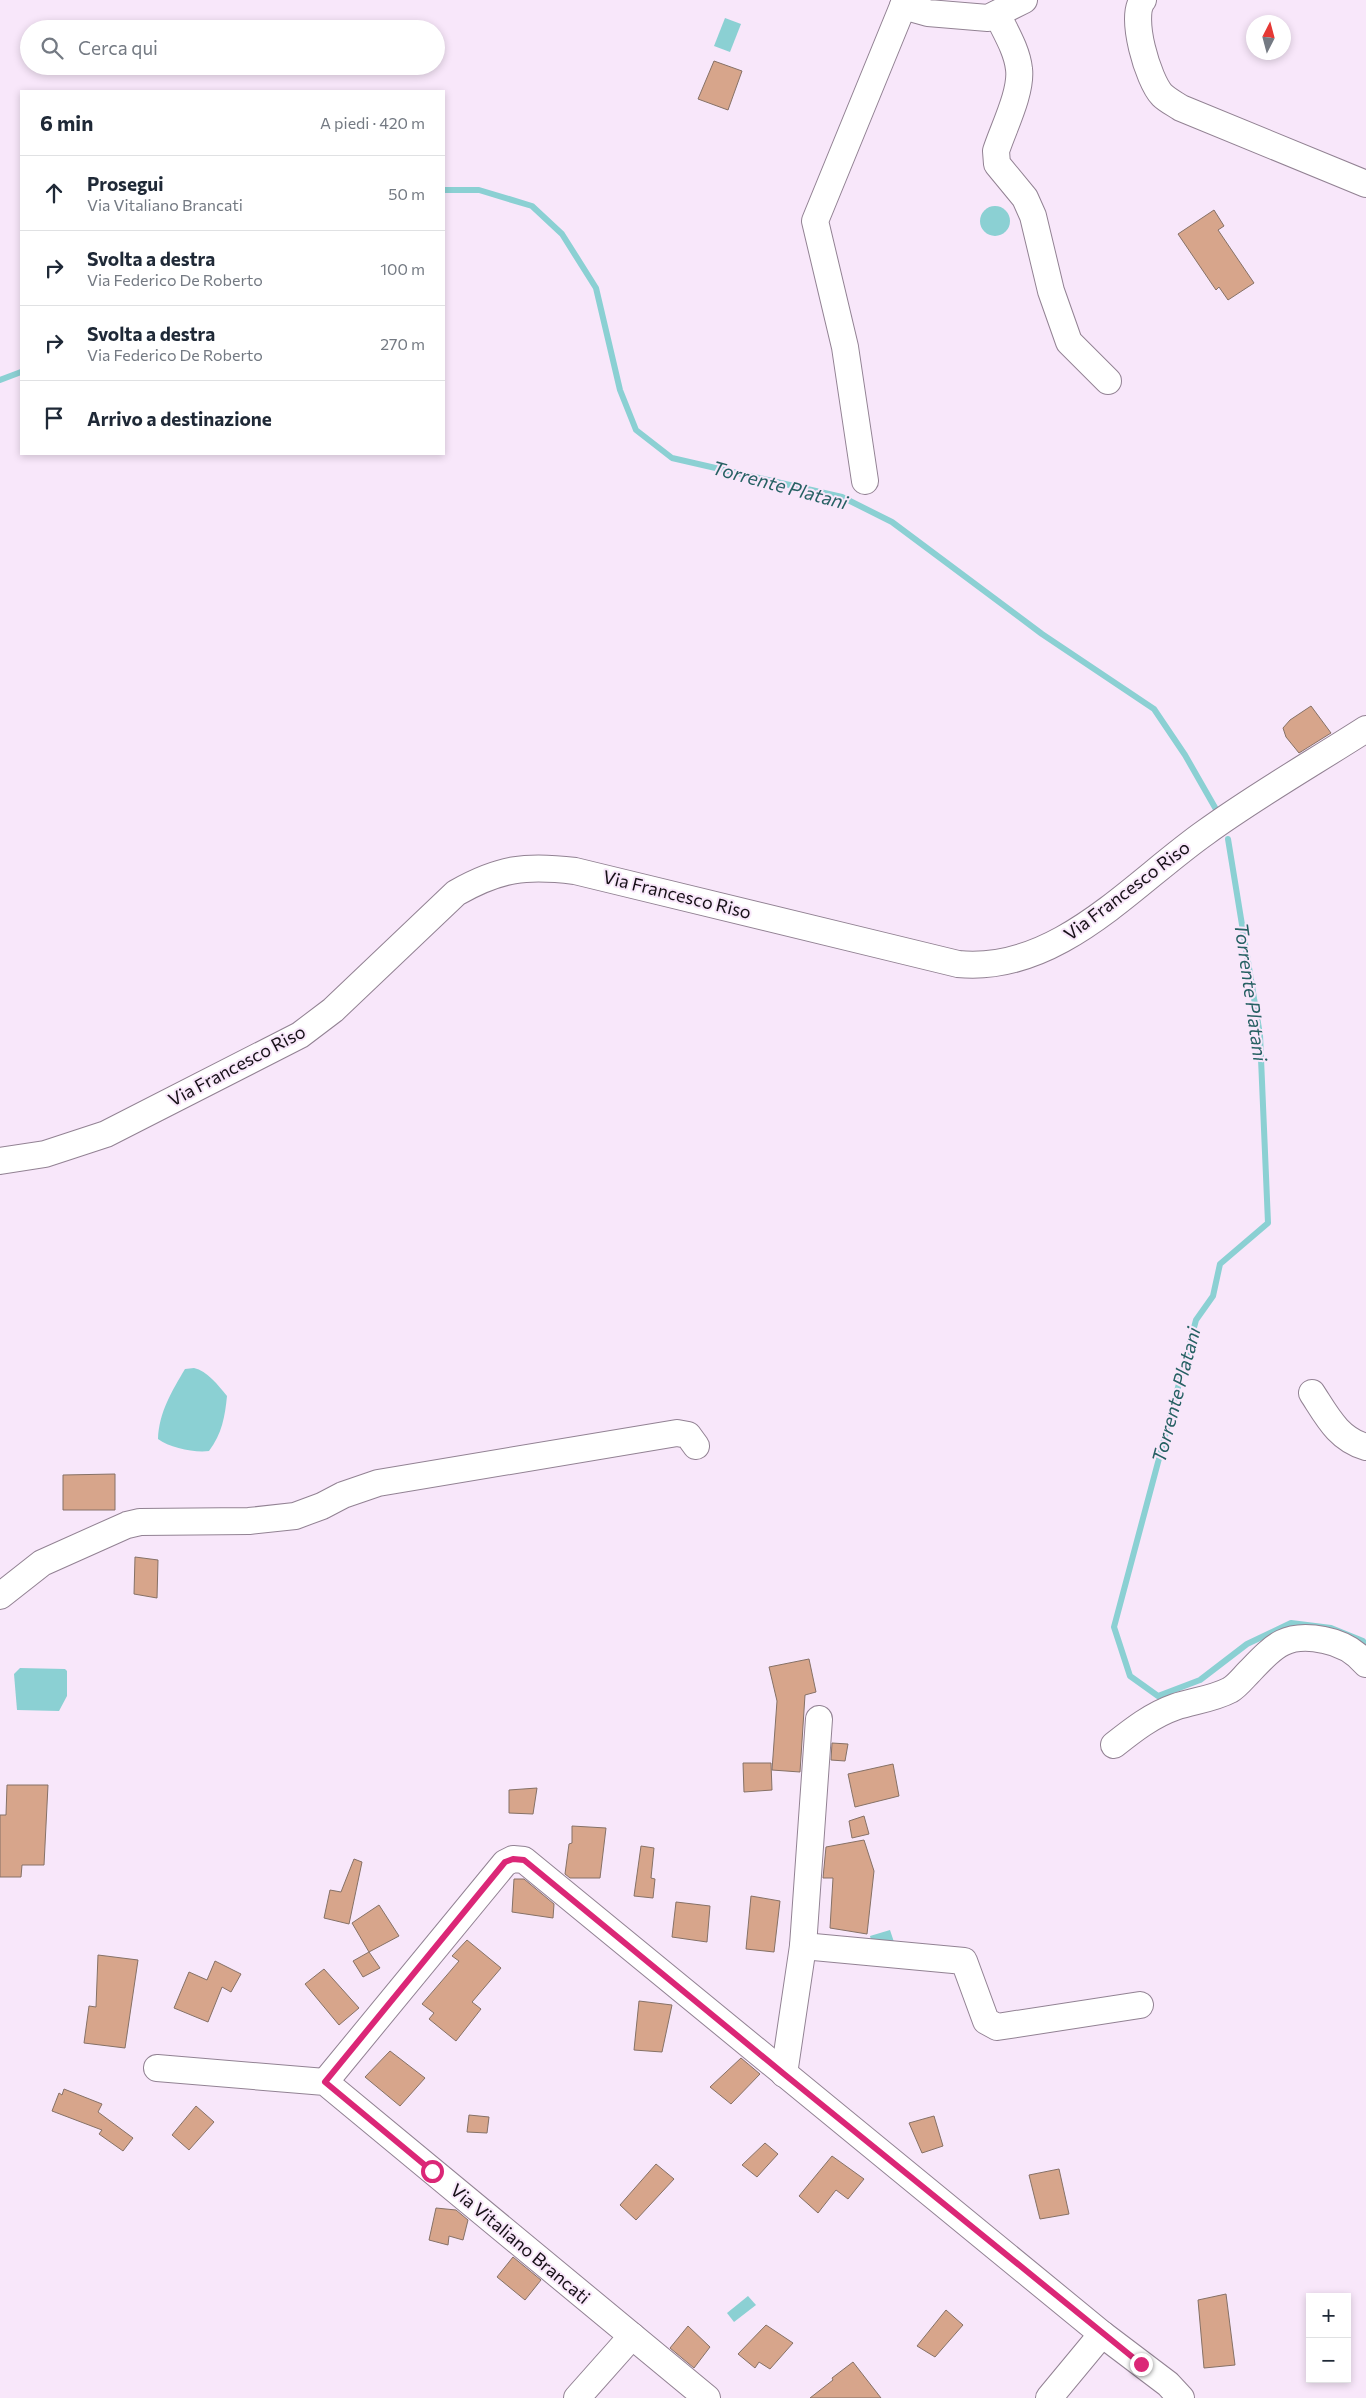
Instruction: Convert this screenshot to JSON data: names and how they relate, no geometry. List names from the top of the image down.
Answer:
{
  "streets": {
    "street": ["Via Francesco Riso", "Via Vitaliano Brancati"]
  },
  "water": ["Torrente Platani"],
  "north": "top",
  "page": {
    "search": "Cerca qui",
    "heading": ["6 min", "A piedi · 420 m"],
    "list": [
      ["Prosegui", "Via Vitaliano Brancati", "50 m"],
      ["Svolta a destra", "Via Federico De Roberto", "100 m"],
      ["Svolta a destra", "Via Federico De Roberto", "270 m"],
      "Arrivo a destinazione"
    ],
    "map_buttons": ["+", "−"]
  }
}
